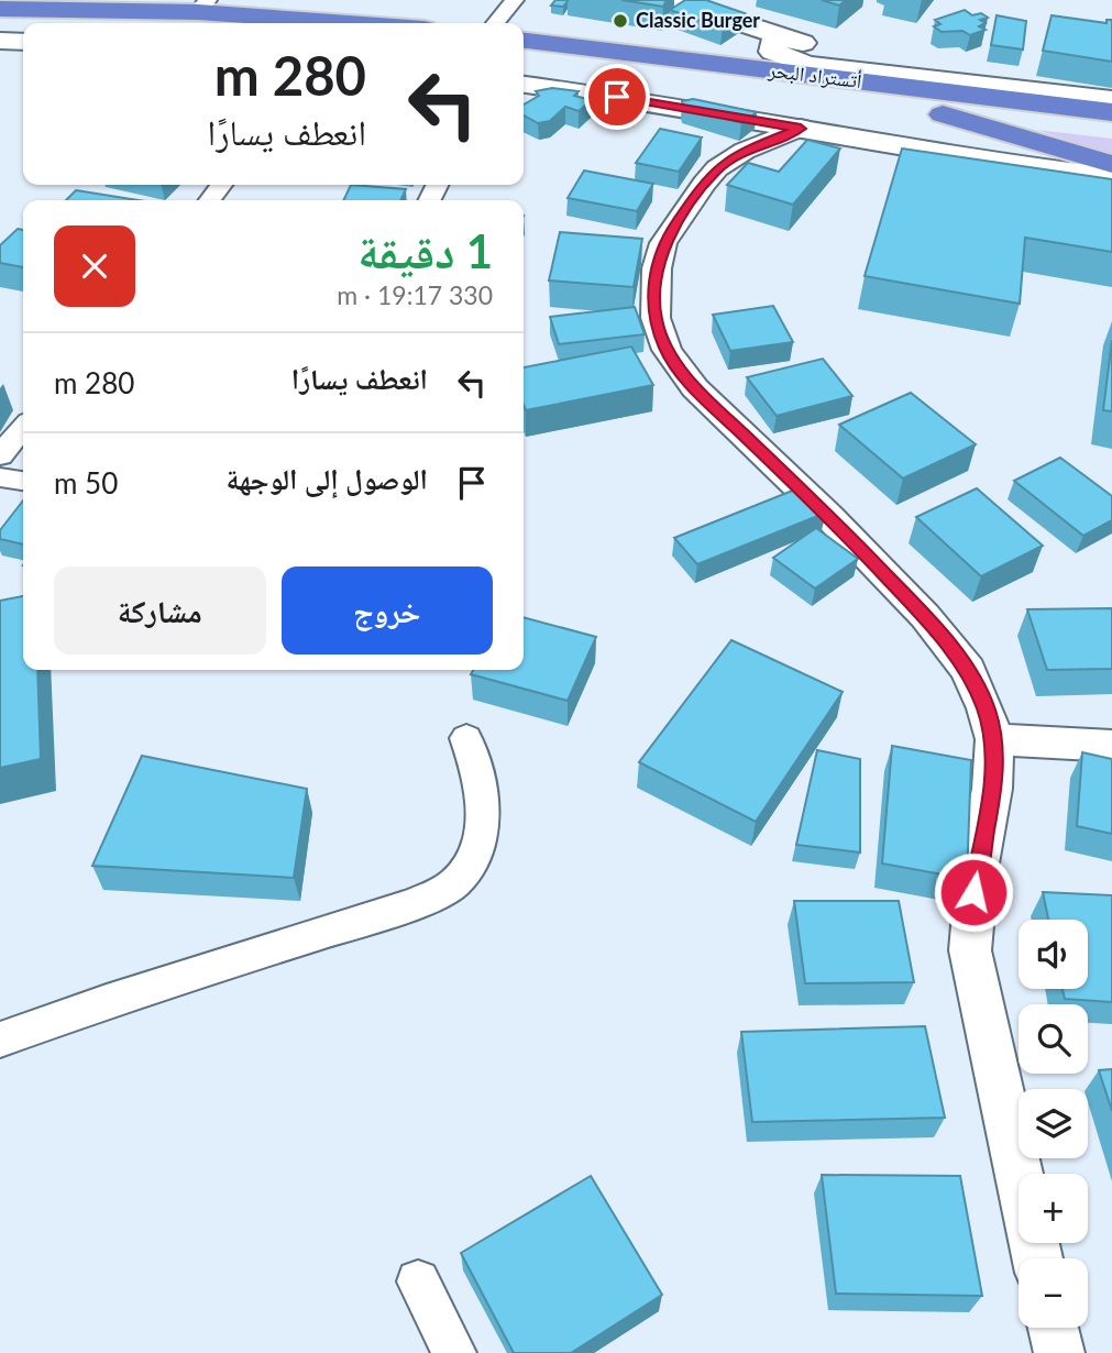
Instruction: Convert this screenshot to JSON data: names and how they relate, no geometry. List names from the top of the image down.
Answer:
{
  "streets": {
    "highway": ["أتستراد البحر"]
  },
  "places": ["Classic Burger"],
  "page": {
    "turn": ["280 m", "انعطف يسارًا"],
    "heading": ["1 دقيقة", "330 m · 19:17"],
    "list": [
      {
        "name": "انعطف يسارًا",
        "value": "280 m"
      },
      {
        "name": "الوصول إلى الوجهة",
        "value": "50 m"
      }
    ],
    "buttons": ["خروج", "مشاركة"],
    "map_buttons": ["+", "−"]
  }
}
